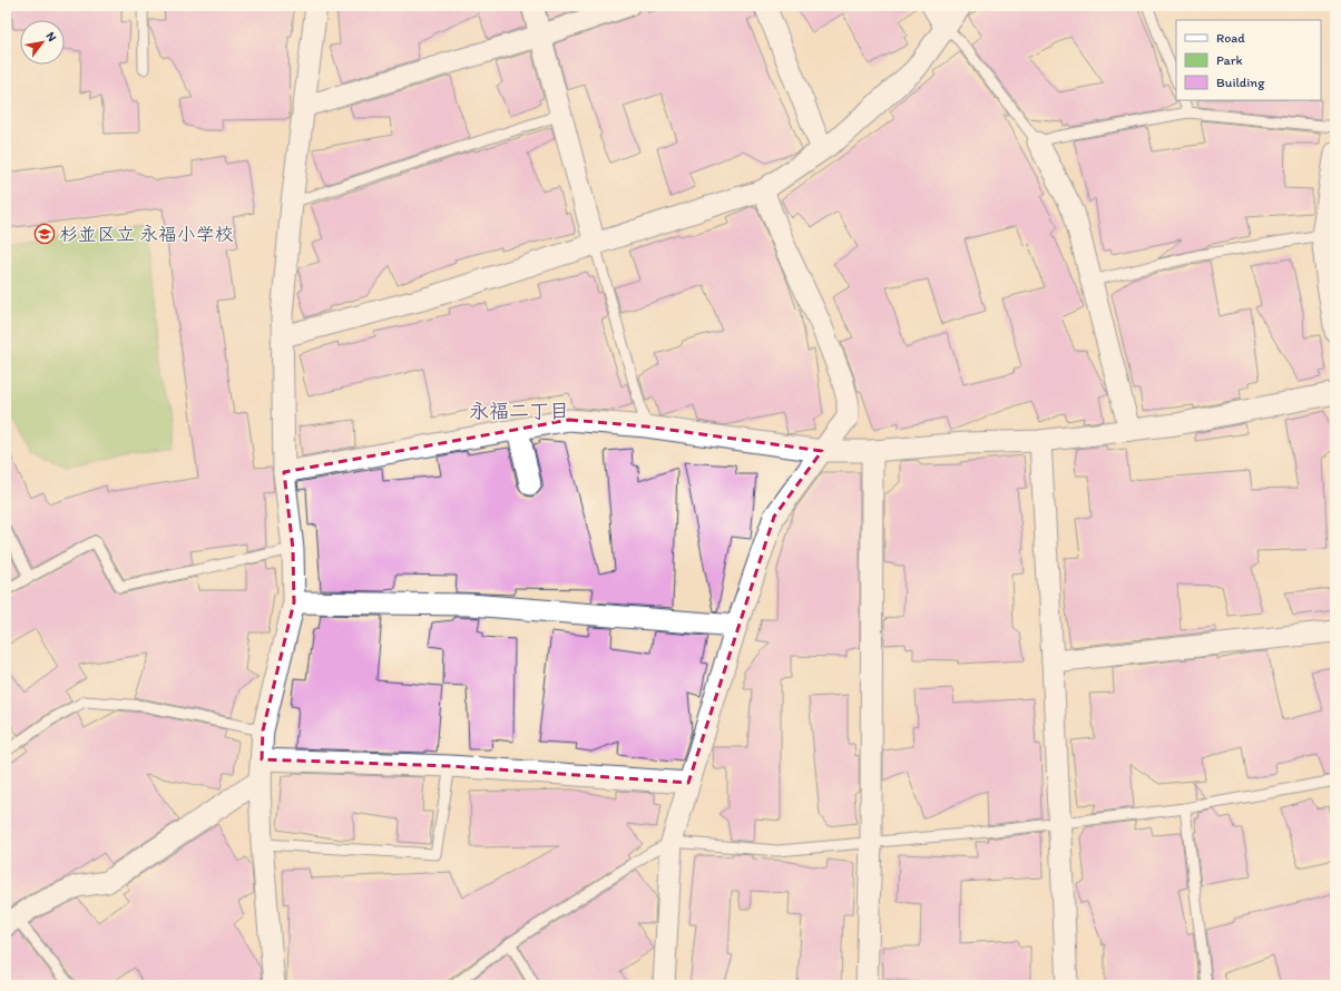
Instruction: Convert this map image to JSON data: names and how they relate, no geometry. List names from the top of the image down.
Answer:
{
  "districts": ["永福二丁目"],
  "places": {
    "school or university": ["杉並区立 永福小学校"]
  },
  "legend": ["Road", "Park", "Building"],
  "north": "top right"
}
